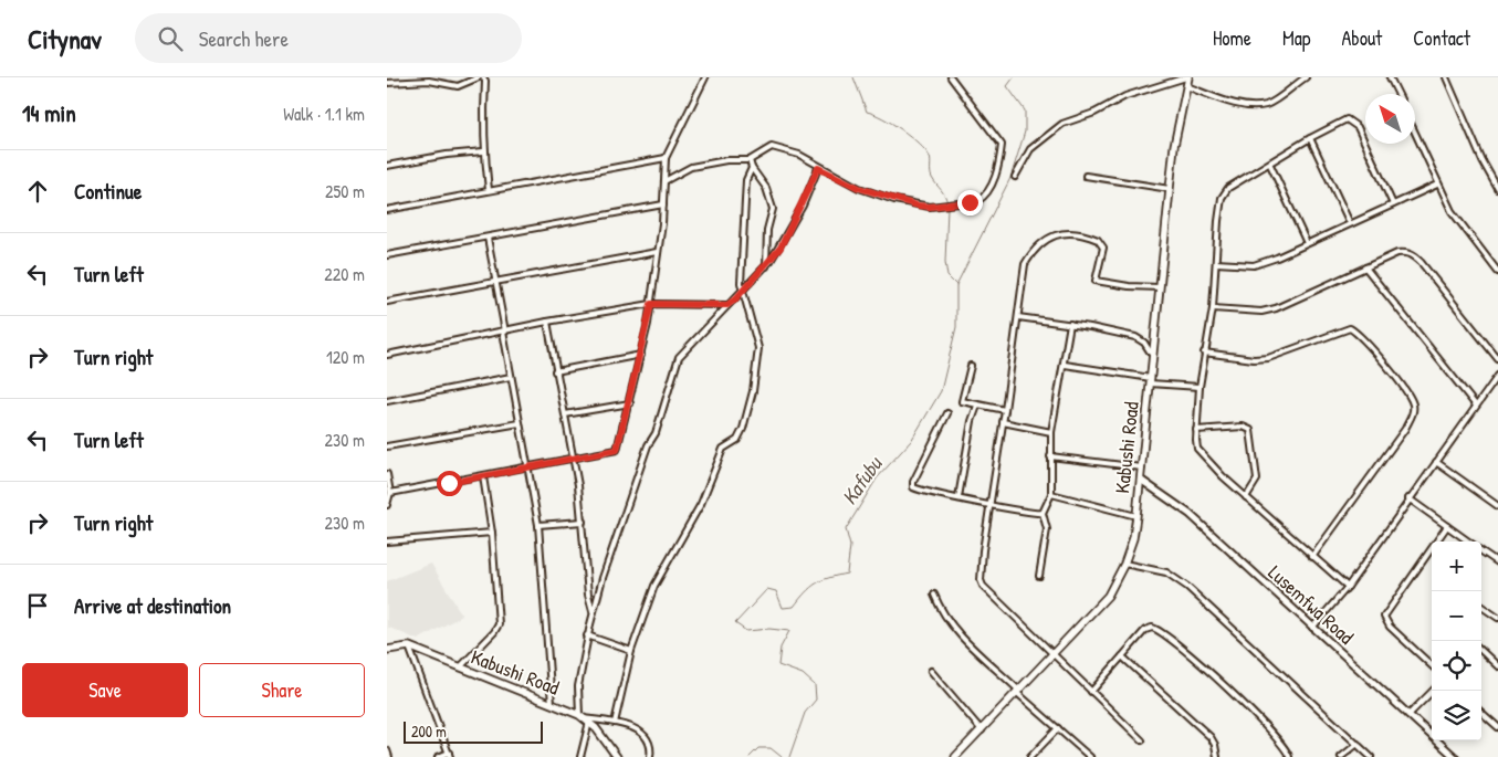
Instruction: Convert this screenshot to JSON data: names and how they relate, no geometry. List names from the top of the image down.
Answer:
{
  "streets": {
    "main road": ["Kabushi Road"],
    "street": ["Lusemfwa Road"]
  },
  "crossings": [
    ["Kabushi Road", "Lusemfwa Road"]
  ],
  "water": ["Kafubu"],
  "scale_bar": "200 m",
  "north": "top left",
  "page": {
    "header": "Citynav",
    "search": "Search here",
    "nav": [
      "Home",
      "Map",
      "About",
      "Contact"
    ],
    "heading": ["14 min", "Walk · 1.1 km"],
    "list": [
      ["Continue", "250 m"],
      ["Turn left", "220 m"],
      ["Turn right", "120 m"],
      ["Turn left", "230 m"],
      ["Turn right", "230 m"],
      "Arrive at destination"
    ],
    "map_buttons": ["+", "−"],
    "buttons": ["Save", "Share"],
    "scale": "200 m"
  }
}
